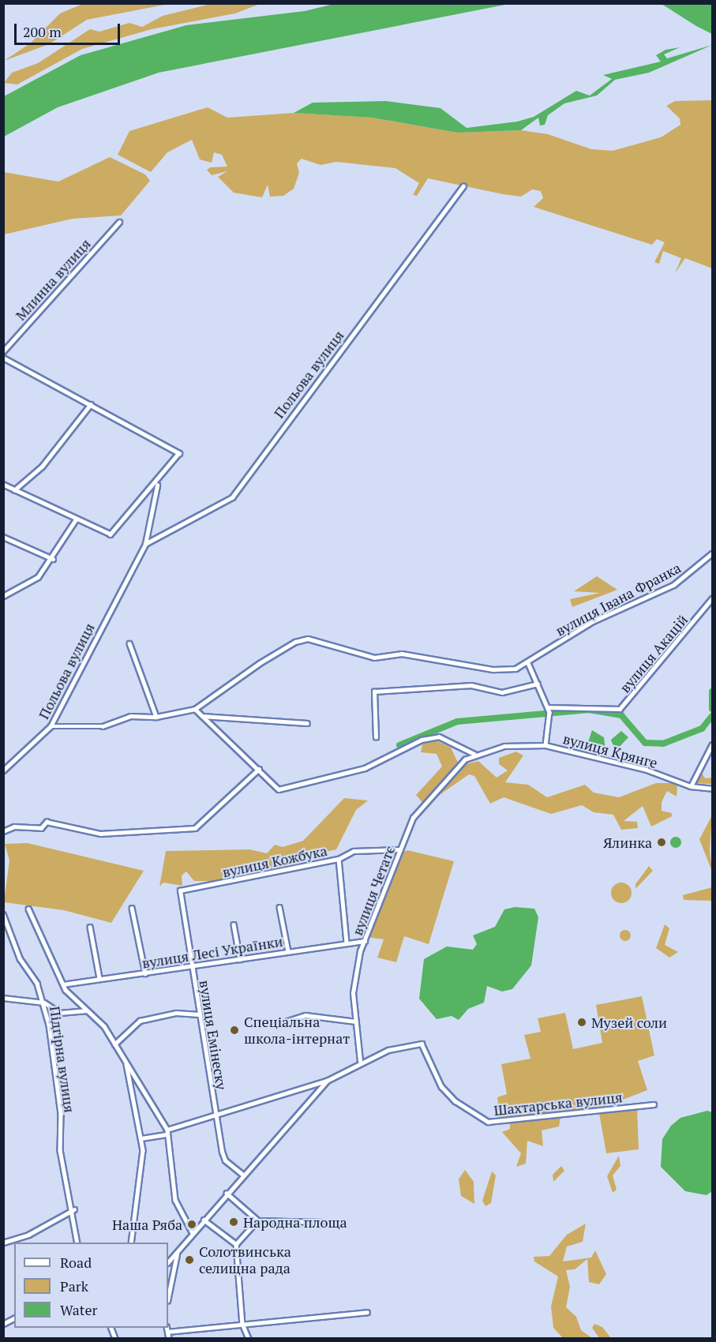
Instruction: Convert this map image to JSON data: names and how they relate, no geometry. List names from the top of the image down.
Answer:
{
  "streets": {
    "street": [
      "Млинна вулиця",
      "Польова вулиця",
      "вулиця Івана Франка",
      "вулиця Акацій",
      "вулиця Крянге",
      "вулиця Кожбука",
      "вулиця Четатє",
      "вулиця Лесі Українки",
      "вулиця Емінеску",
      "Підгірна вулиця",
      "Шахтарська вулиця"
    ]
  },
  "crossings": [
    ["Польова вулиця", "вулиця Івана Франка"],
    ["вулиця Крянге", "вулиця Четатє"],
    ["вулиця Кожбука", "вулиця Четатє"],
    ["вулиця Кожбука", "вулиця Емінеску"],
    ["вулиця Четатє", "вулиця Лесі Українки"],
    ["вулиця Четатє", "Шахтарська вулиця"],
    ["вулиця Лесі Українки", "вулиця Емінеску"],
    ["вулиця Емінеску", "Шахтарська вулиця"]
  ],
  "places": [
    "Ялинка",
    "Музей соли",
    "Спеціальна школа-інтернат",
    "Народна площа",
    "Наша Ряба",
    "Солотвинська селищна рада"
  ],
  "legend": ["Road", "Park", "Water"],
  "scale_bar": "200 m"
}
